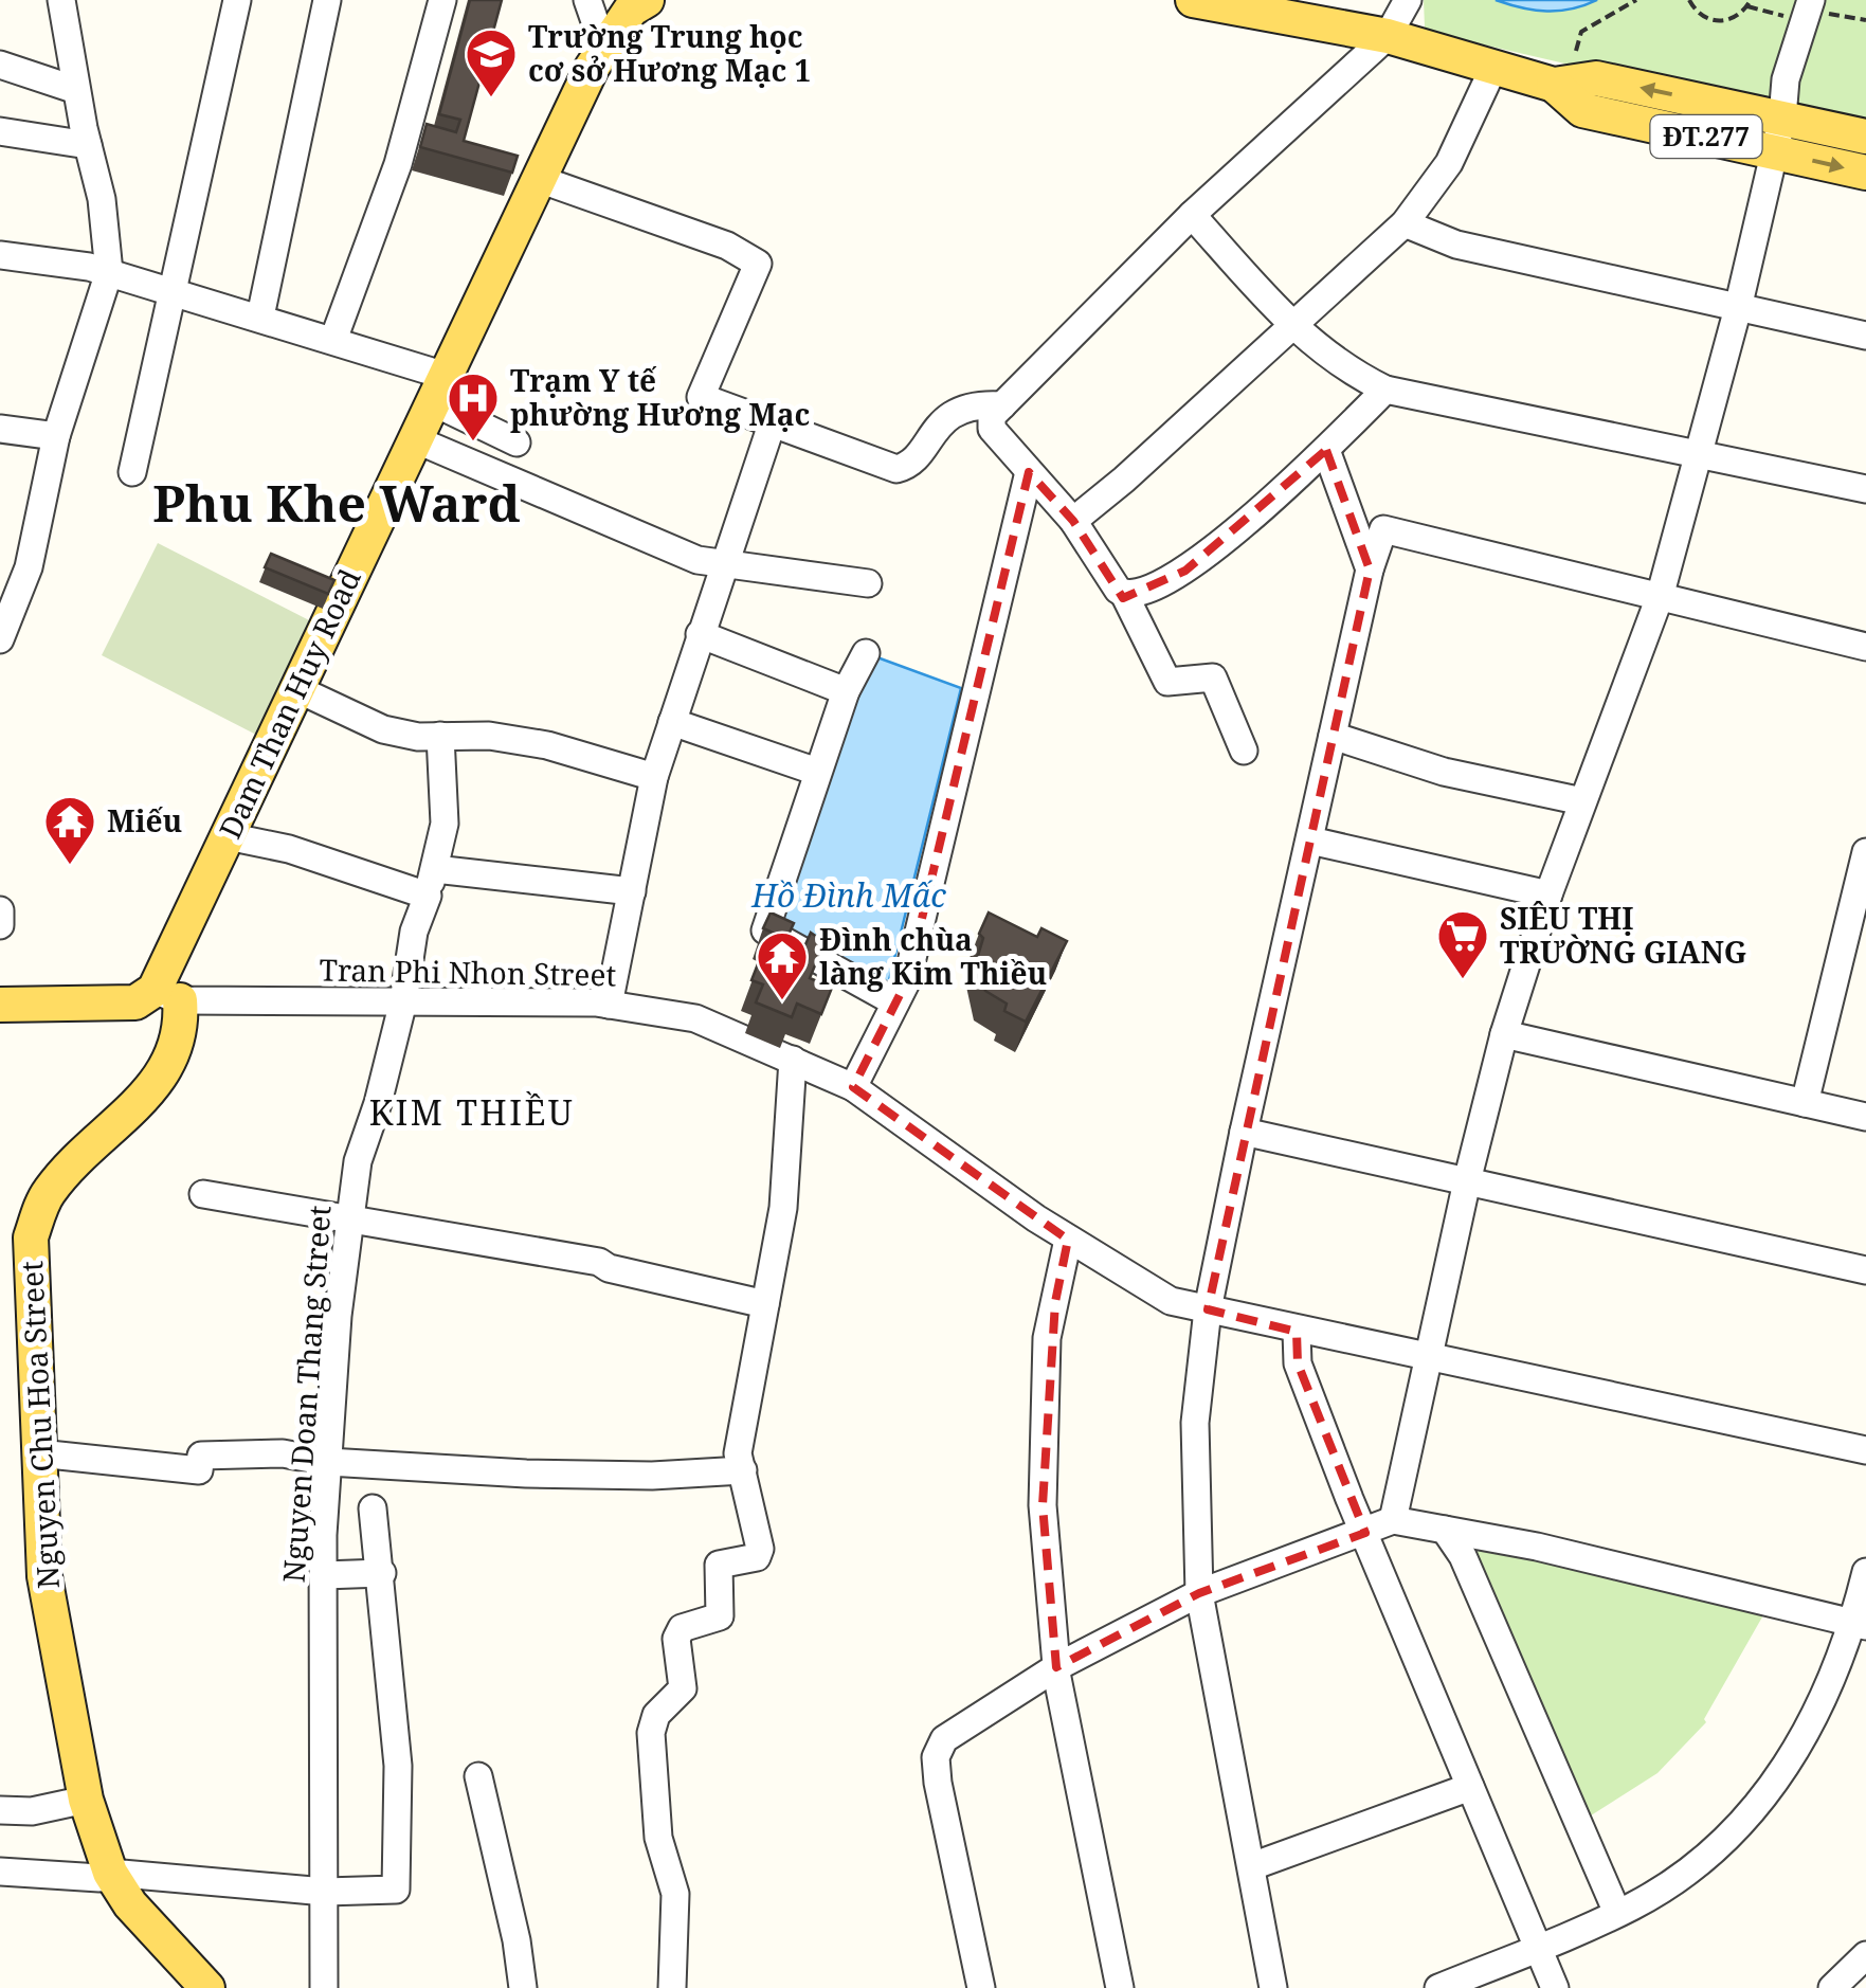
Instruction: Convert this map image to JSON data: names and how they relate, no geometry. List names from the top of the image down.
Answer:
{
  "streets": {
    "main road": ["ĐT.277", "Dam Than Huy Road", "Nguyen Chu Hoa Street"],
    "street": ["Tran Phi Nhon Street", "Nguyen Doan Thang Street"]
  },
  "crossings": [
    ["Dam Than Huy Road", "Tran Phi Nhon Street"],
    ["Dam Than Huy Road", "Nguyen Chu Hoa Street"],
    ["Tran Phi Nhon Street", "Nguyen Doan Thang Street"],
    ["Tran Phi Nhon Street", "Nguyen Chu Hoa Street"]
  ],
  "districts": ["Phu Khe Ward", "KIM THIỀU"],
  "water": ["Hồ Đình Mấc"],
  "places": {
    "school or university": ["Trường Trung học cơ sở Hương Mạc 1"],
    "hospital": ["Trạm Y tế phường Hương Mạc"],
    "temple": ["Miếu", "Đình chùa làng Kim Thiều"],
    "supermarket": ["SIÊU THỊ TRƯỜNG GIANG"]
  }
}
